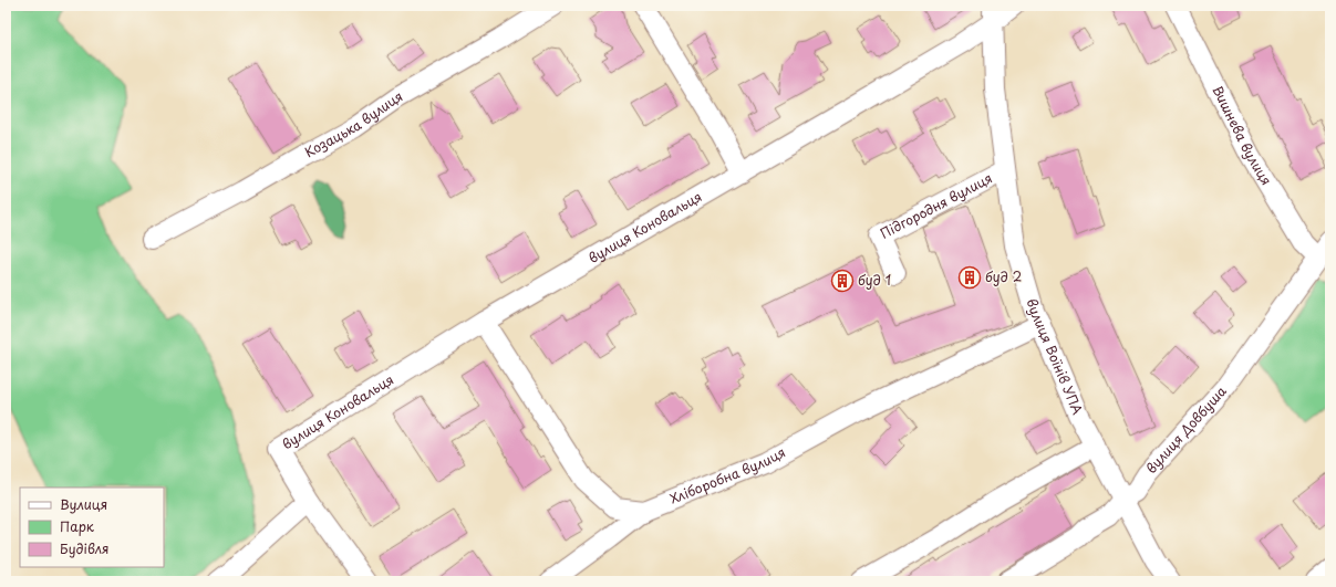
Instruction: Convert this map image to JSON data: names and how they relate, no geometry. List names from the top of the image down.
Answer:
{
  "streets": {
    "street": [
      "Козацька вулиця",
      "Вишнева вулиця",
      "Підгородня вулиця",
      "вулиця Коновальця",
      "вулиця Воїнів УПА",
      "вулиця Довбуша",
      "Хліборобна вулиця"
    ]
  },
  "crossings": [
    ["Вишнева вулиця", "вулиця Довбуша"],
    ["Підгородня вулиця", "вулиця Воїнів УПА"],
    ["вулиця Коновальця", "вулиця Воїнів УПА"],
    ["вулиця Воїнів УПА", "вулиця Довбуша"],
    ["вулиця Воїнів УПА", "Хліборобна вулиця"]
  ],
  "places": {
    "building": ["буд 2", "буд 1"]
  },
  "legend": ["Вулиця", "Парк", "Будівля"]
}
